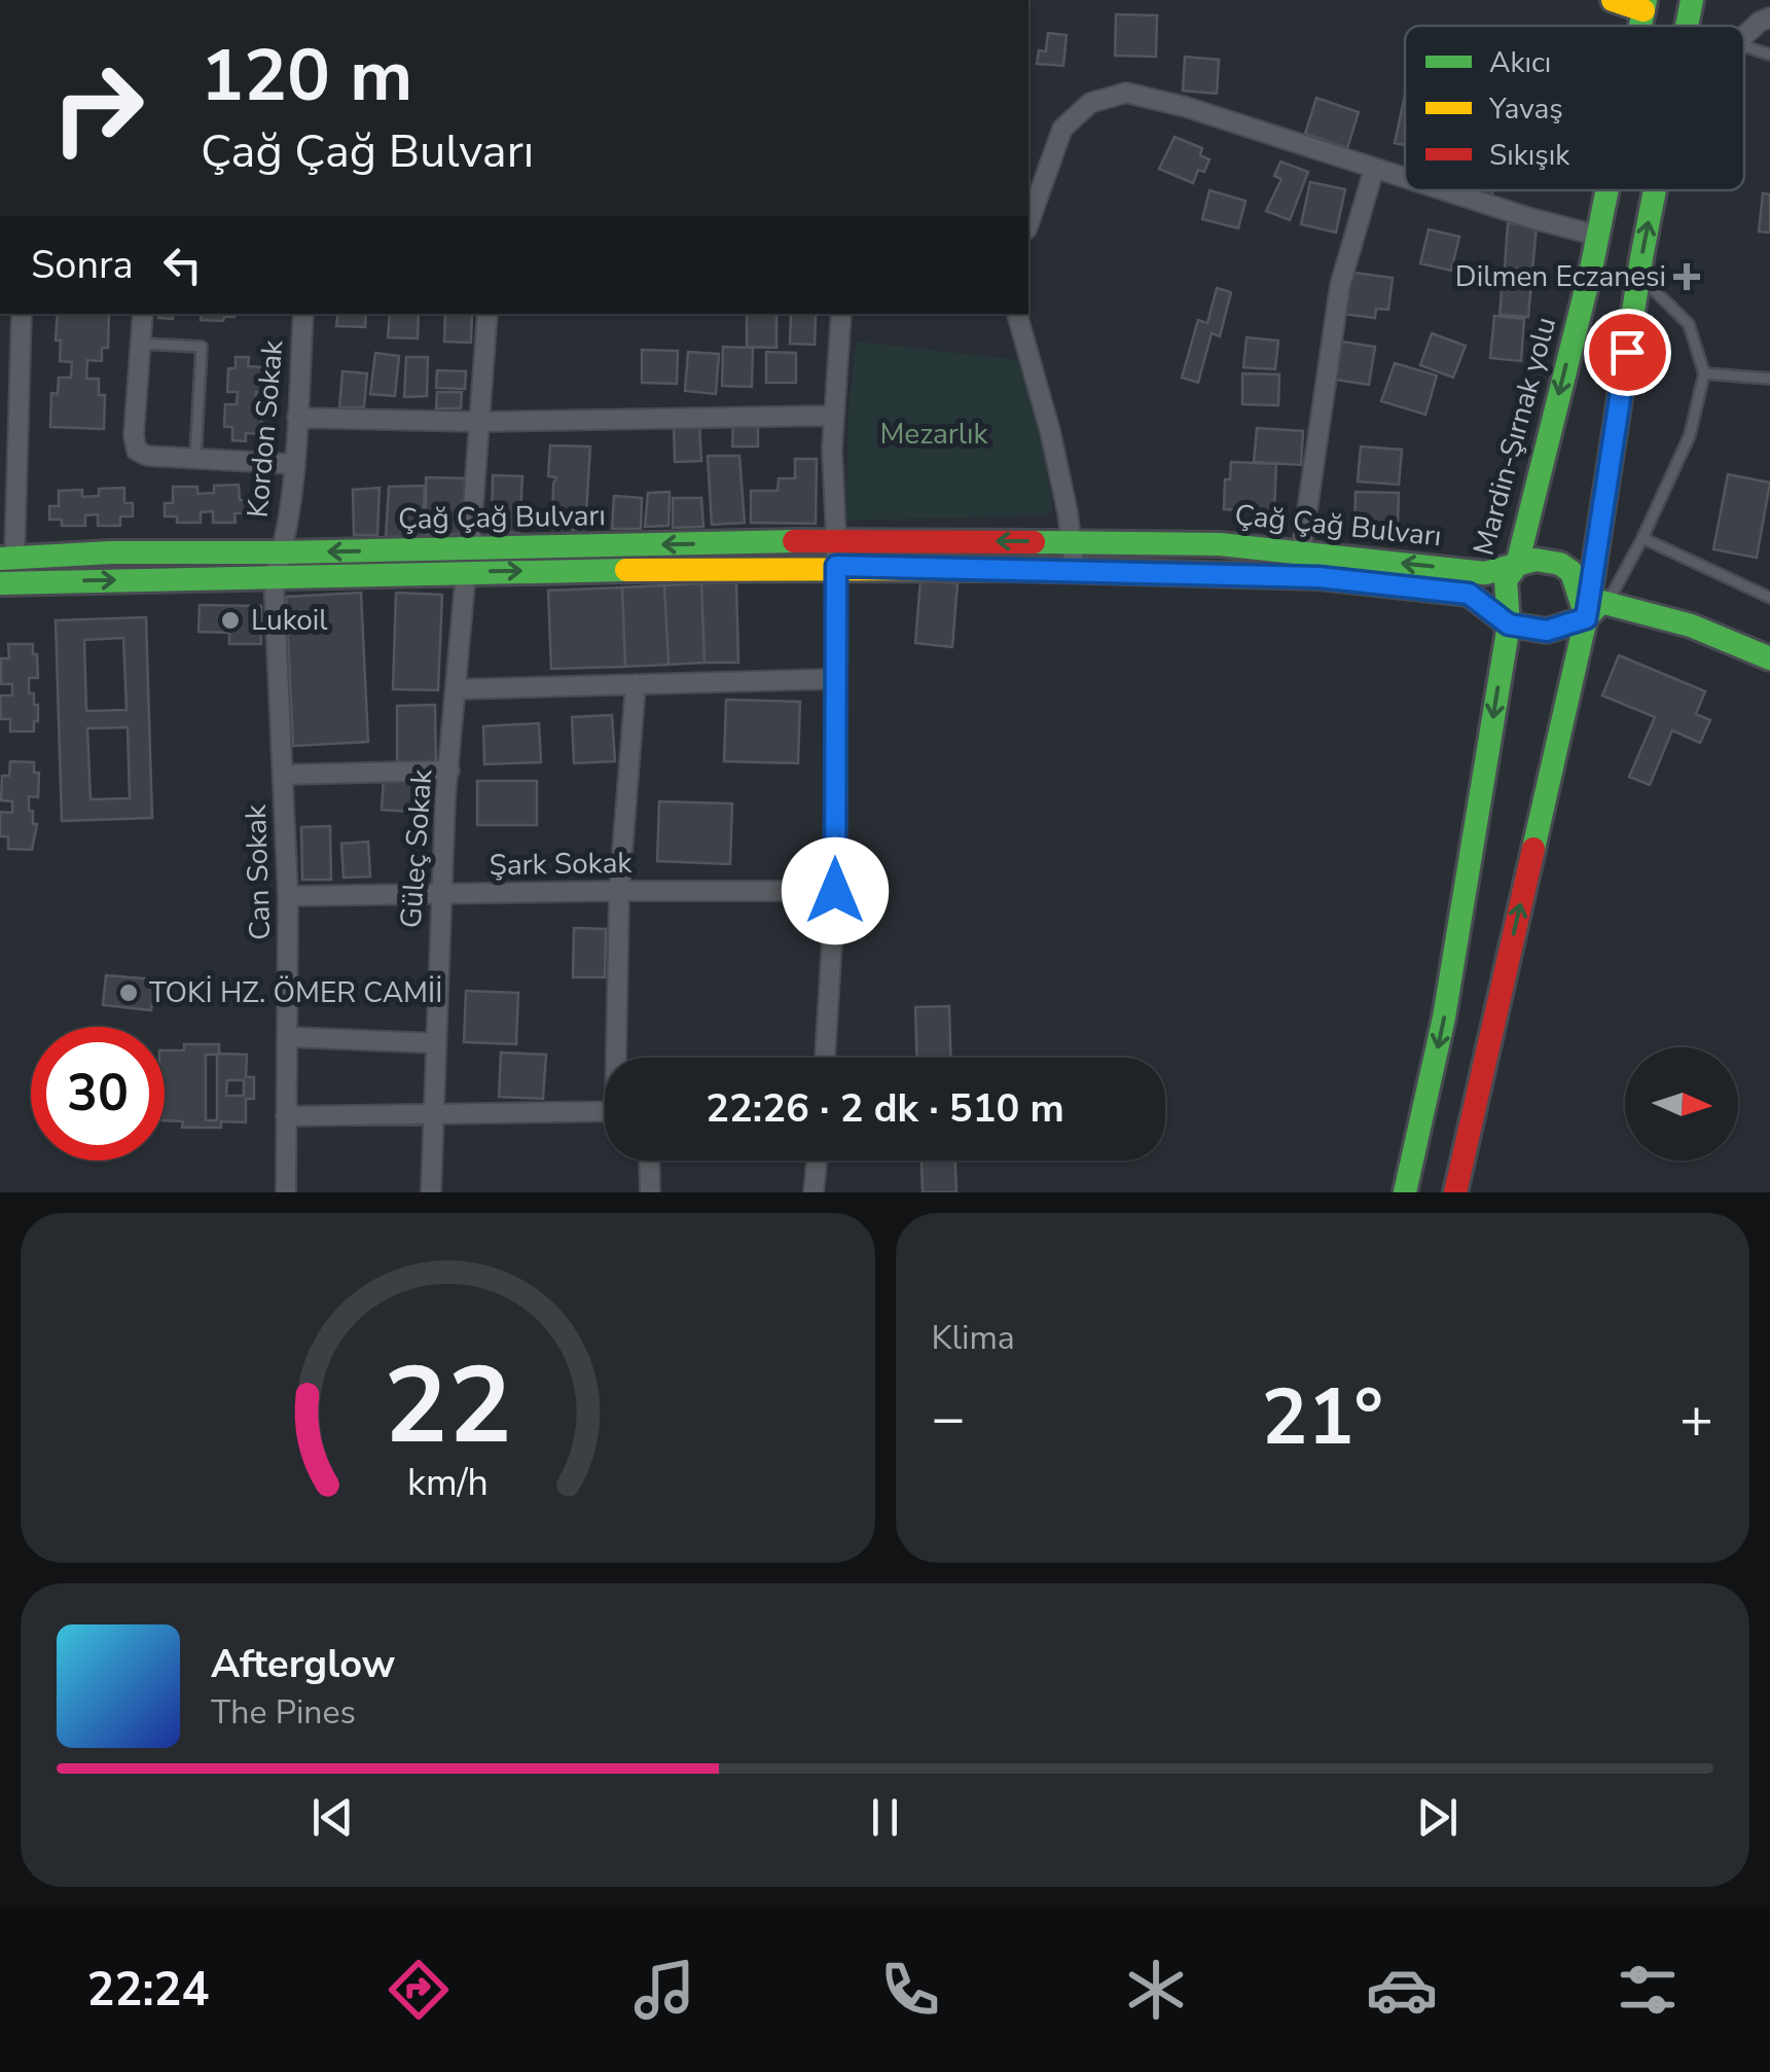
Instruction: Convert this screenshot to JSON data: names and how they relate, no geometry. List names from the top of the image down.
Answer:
{
  "streets": {
    "main road": ["Mardin-Şırnak yolu", "Çağ Çağ Bulvarı"],
    "street": [
      "Kordon Sokak",
      "Güleç Sokak",
      "Şark Sokak",
      "Can Sokak"
    ]
  },
  "crossings": [
    ["Kordon Sokak", "Çağ Çağ Bulvarı"],
    ["Kordon Sokak", "Can Sokak"],
    ["Mardin-Şırnak yolu", "Çağ Çağ Bulvarı"],
    ["Çağ Çağ Bulvarı", "Güleç Sokak"],
    ["Çağ Çağ Bulvarı", "Can Sokak"],
    ["Güleç Sokak", "Şark Sokak"],
    ["Şark Sokak", "Can Sokak"]
  ],
  "parks": ["Mezarlık"],
  "places": {
    "health": ["Dilmen Eczanesi"],
    "other": ["Lukoil", "TOKİ HZ. ÖMER CAMİİ"]
  },
  "legend": ["Akıcı", "Yavaş", "Sıkışık"],
  "north": "right",
  "page": {
    "turn": ["120 m", "Çağ Çağ Bulvarı"],
    "then": "Sonra",
    "limit": "30",
    "trip": "22:26 · 2 dk · 510 m",
    "tile": "Klima",
    "heat": ["−", "21°", "+"],
    "song": ["Afterglow", "The Pines"],
    "tabs": "22:24",
    "gauge": ["22", "km/h"]
  }
}
